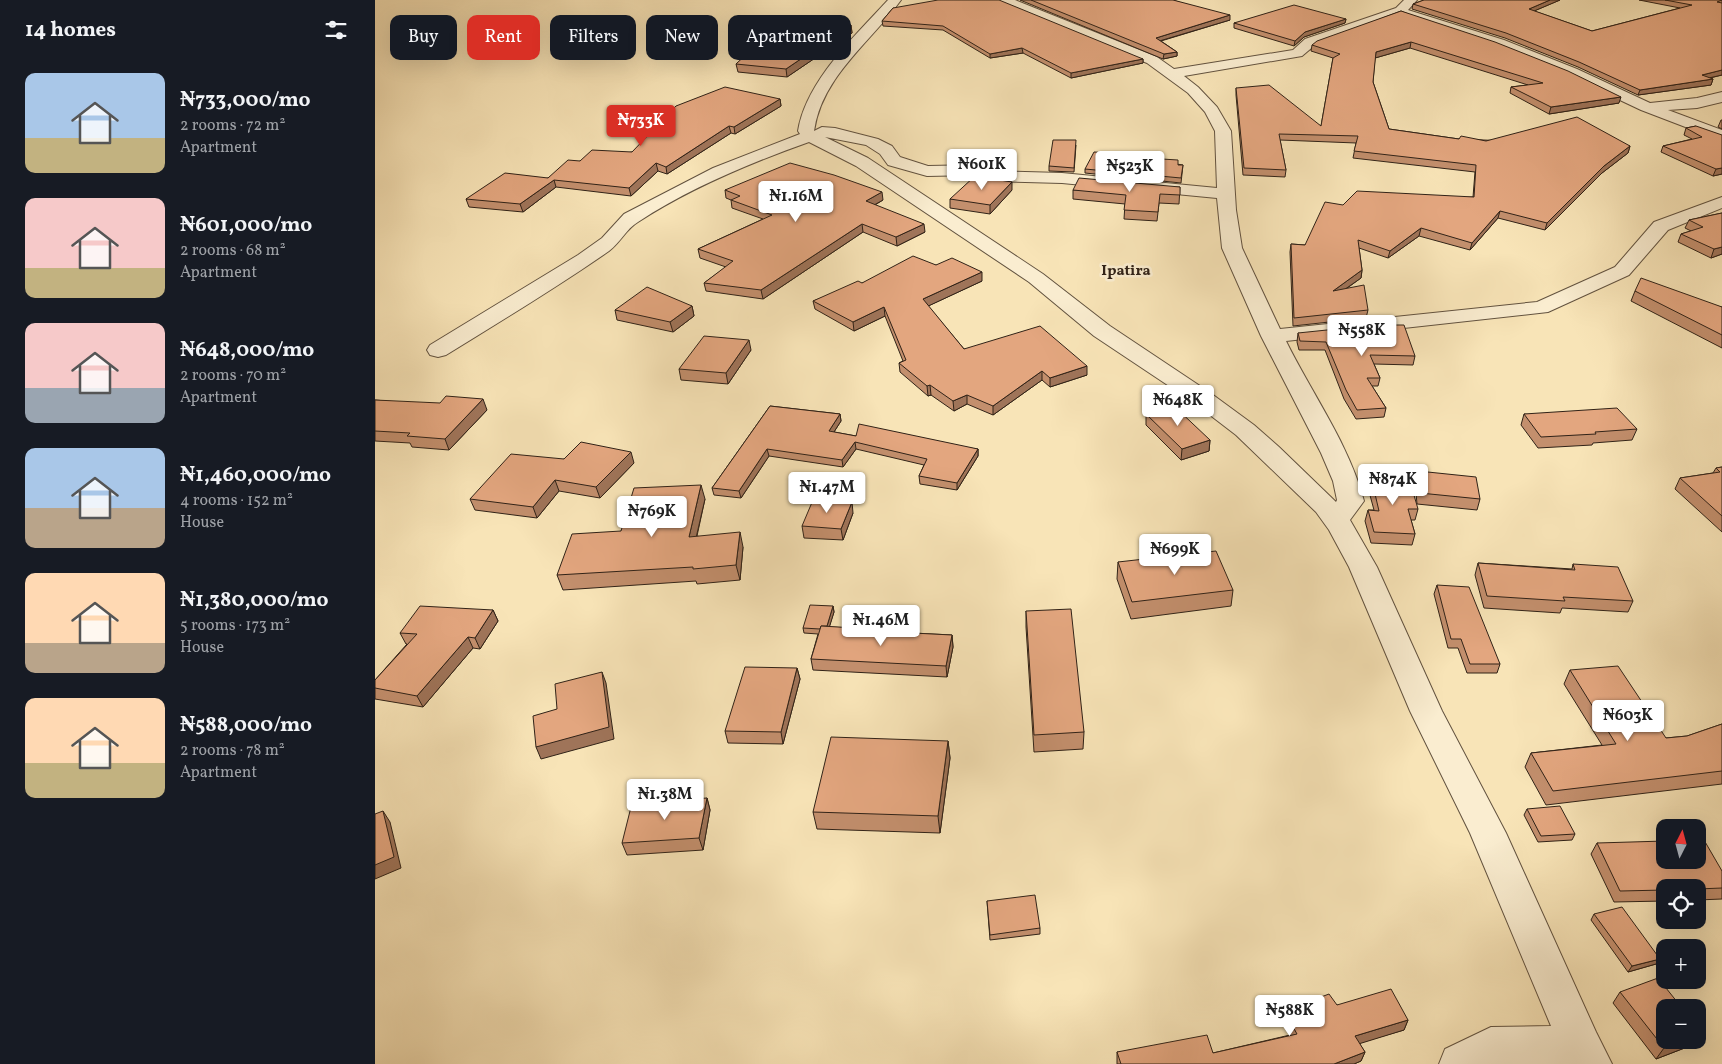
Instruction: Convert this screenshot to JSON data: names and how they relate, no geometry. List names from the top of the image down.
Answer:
{
  "districts": ["Ipatira"],
  "north": "top",
  "page": {
    "heading": "14 homes",
    "chip": [
      "Buy",
      "Rent",
      "Filters",
      "New",
      "Apartment"
    ],
    "list": [
      {
        "name": "₦733,000/mo",
        "note": "2 rooms · 72 m² · Apartment"
      },
      {
        "name": "₦601,000/mo",
        "note": "2 rooms · 68 m² · Apartment"
      },
      {
        "name": "₦648,000/mo",
        "note": "2 rooms · 70 m² · Apartment"
      },
      {
        "name": "₦1,460,000/mo",
        "note": "4 rooms · 152 m² · House"
      },
      {
        "name": "₦1,380,000/mo",
        "note": "5 rooms · 173 m² · House"
      },
      {
        "name": "₦588,000/mo",
        "note": "2 rooms · 78 m² · Apartment"
      }
    ],
    "price": [
      "₦733K",
      "₦601K",
      "₦523K",
      "₦1.16M",
      "₦558K",
      "₦648K",
      "₦874K",
      "₦1.47M",
      "₦769K",
      "₦699K",
      "₦1.46M",
      "₦603K",
      "₦1.38M",
      "₦588K"
    ],
    "map_buttons": ["+", "−"]
  }
}
